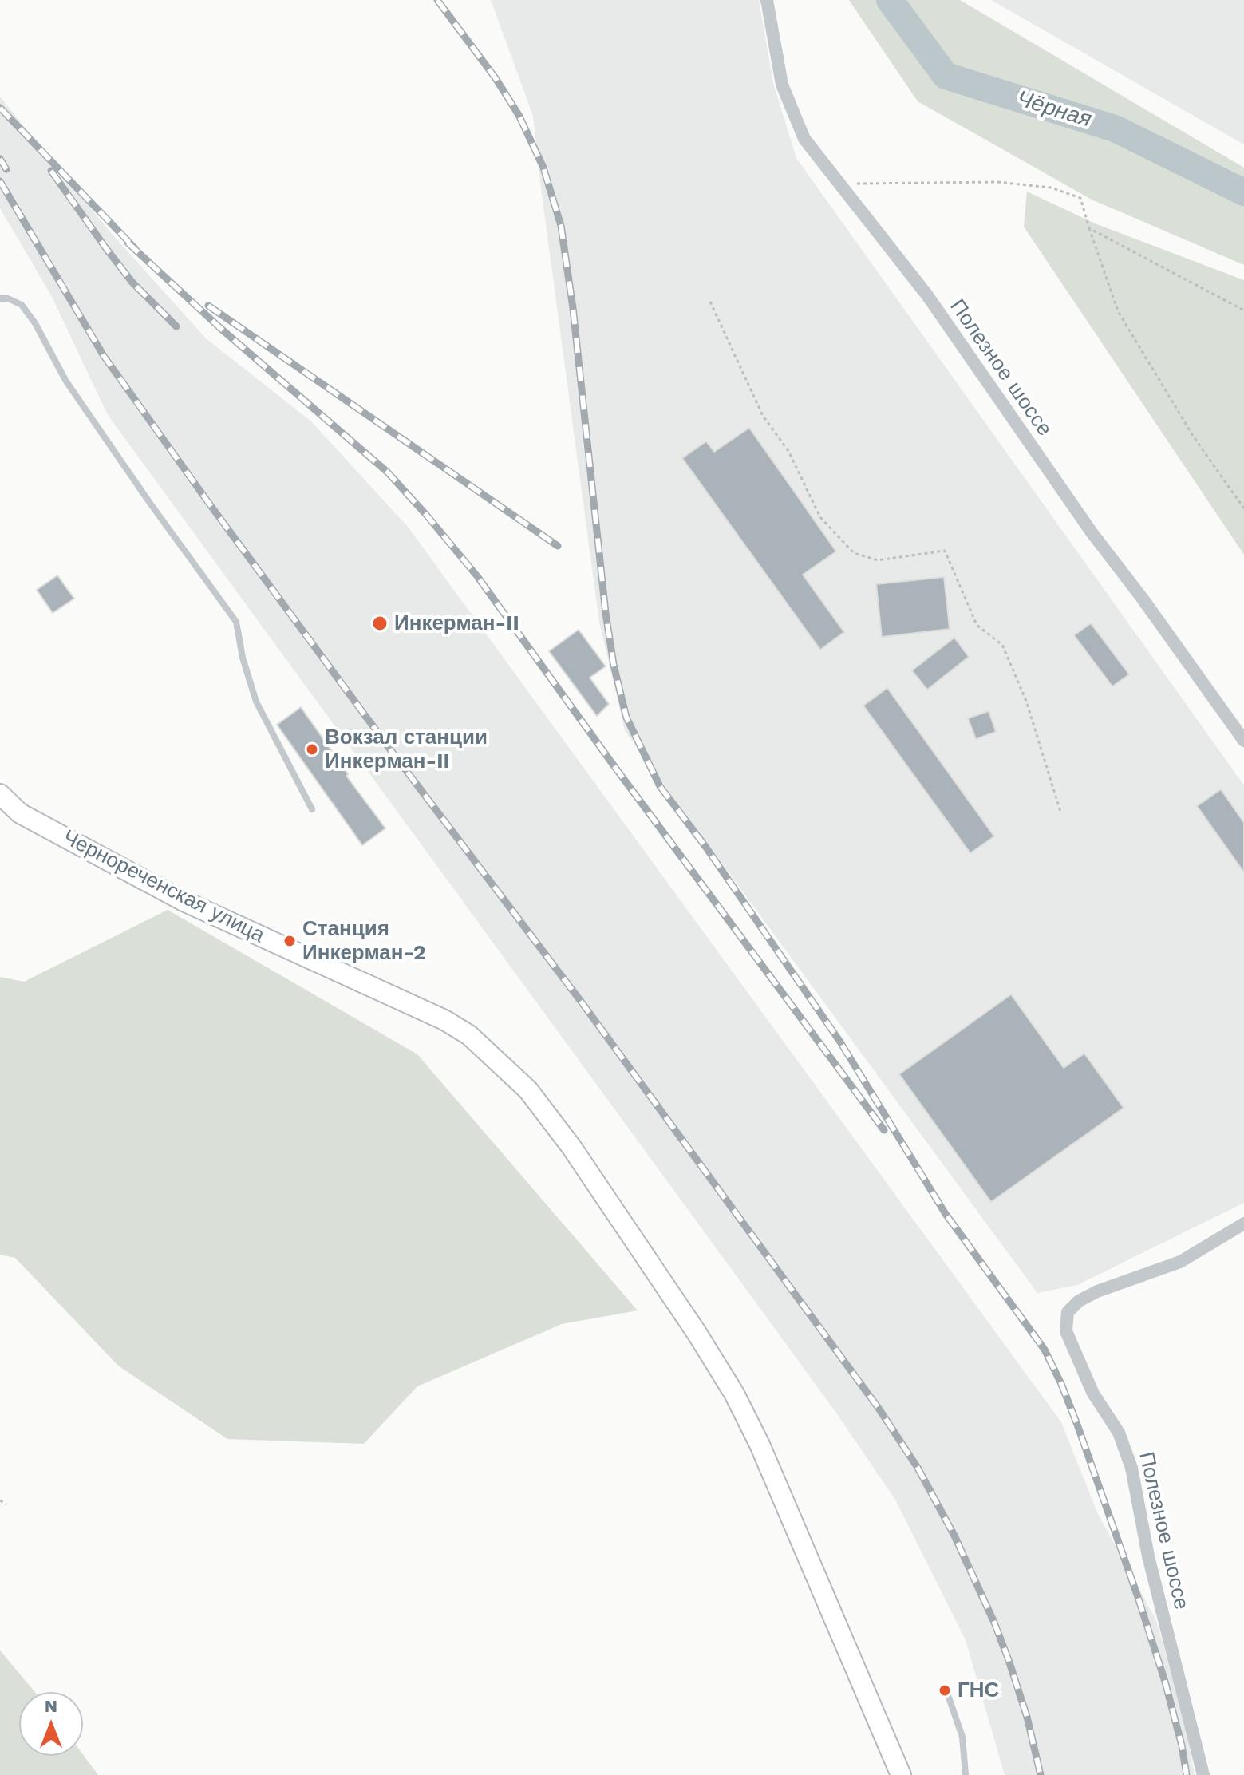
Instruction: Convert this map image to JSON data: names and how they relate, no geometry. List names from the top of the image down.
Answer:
{
  "streets": {
    "main road": ["Чернореченская улица"],
    "street": ["Полезное шоссе"]
  },
  "water": ["Чёрная"],
  "places": [
    "Инкерман-II",
    "Вокзал станции Инкерман-II",
    "Станция Инкерман-2",
    "ГНС"
  ],
  "north": "top"
}
